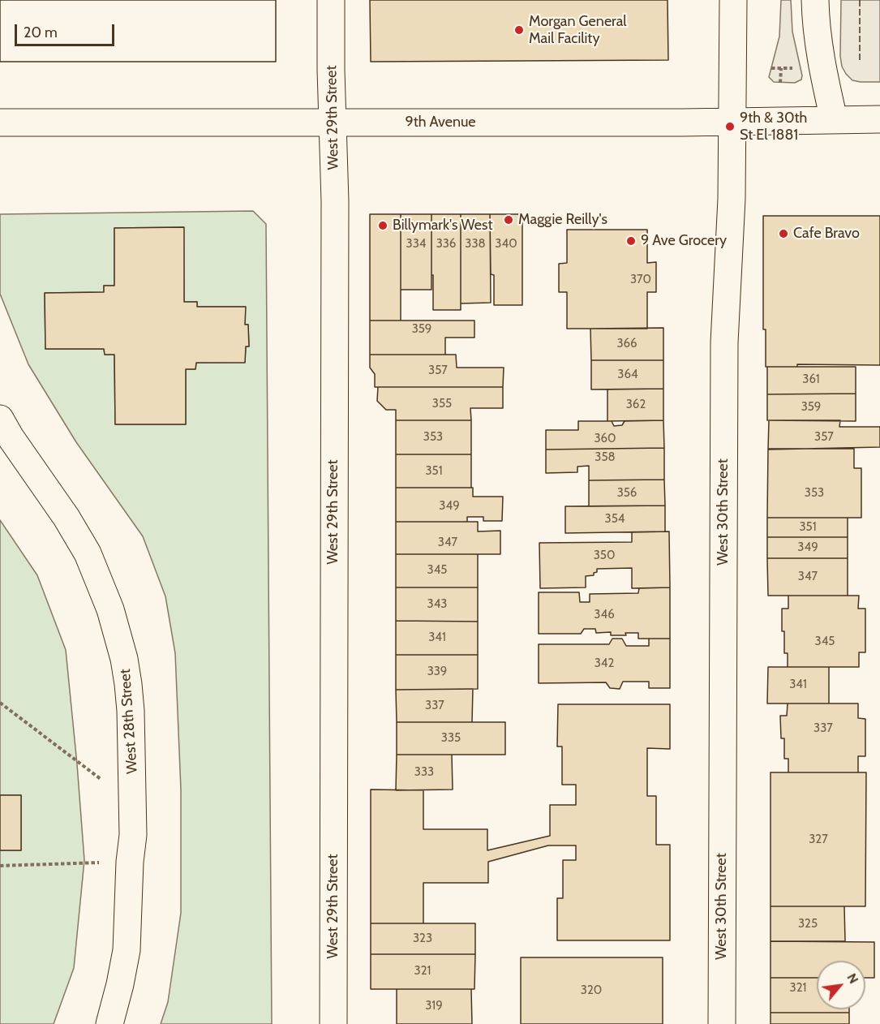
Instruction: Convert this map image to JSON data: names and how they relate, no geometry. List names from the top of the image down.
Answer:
{
  "streets": {
    "street": [
      "West 29th Street",
      "9th Avenue",
      "West 30th Street",
      "West 28th Street"
    ]
  },
  "crossings": [
    ["West 29th Street", "9th Avenue"],
    ["9th Avenue", "West 30th Street"]
  ],
  "places": [
    "Morgan General Mail Facility",
    "9th & 30th St El 1881",
    "Maggie Reilly's",
    "Billymark's West",
    "Cafe Bravo",
    "9 Ave Grocery"
  ],
  "house_numbers": [
    "334",
    "336",
    "338",
    "340",
    "370",
    "359",
    "366",
    "357",
    "364",
    "361",
    "355",
    "362",
    "359",
    "353",
    "357",
    "360",
    "358",
    "351",
    "356",
    "353",
    "349",
    "354",
    "351",
    "347",
    "349",
    "350",
    "345",
    "347",
    "343",
    "346",
    "341",
    "345",
    "342",
    "339",
    "341",
    "337",
    "337",
    "335",
    "333",
    "327",
    "325",
    "323",
    "321",
    "321",
    "320",
    "319"
  ],
  "scale_bar": "20 m",
  "north": "top right"
}
